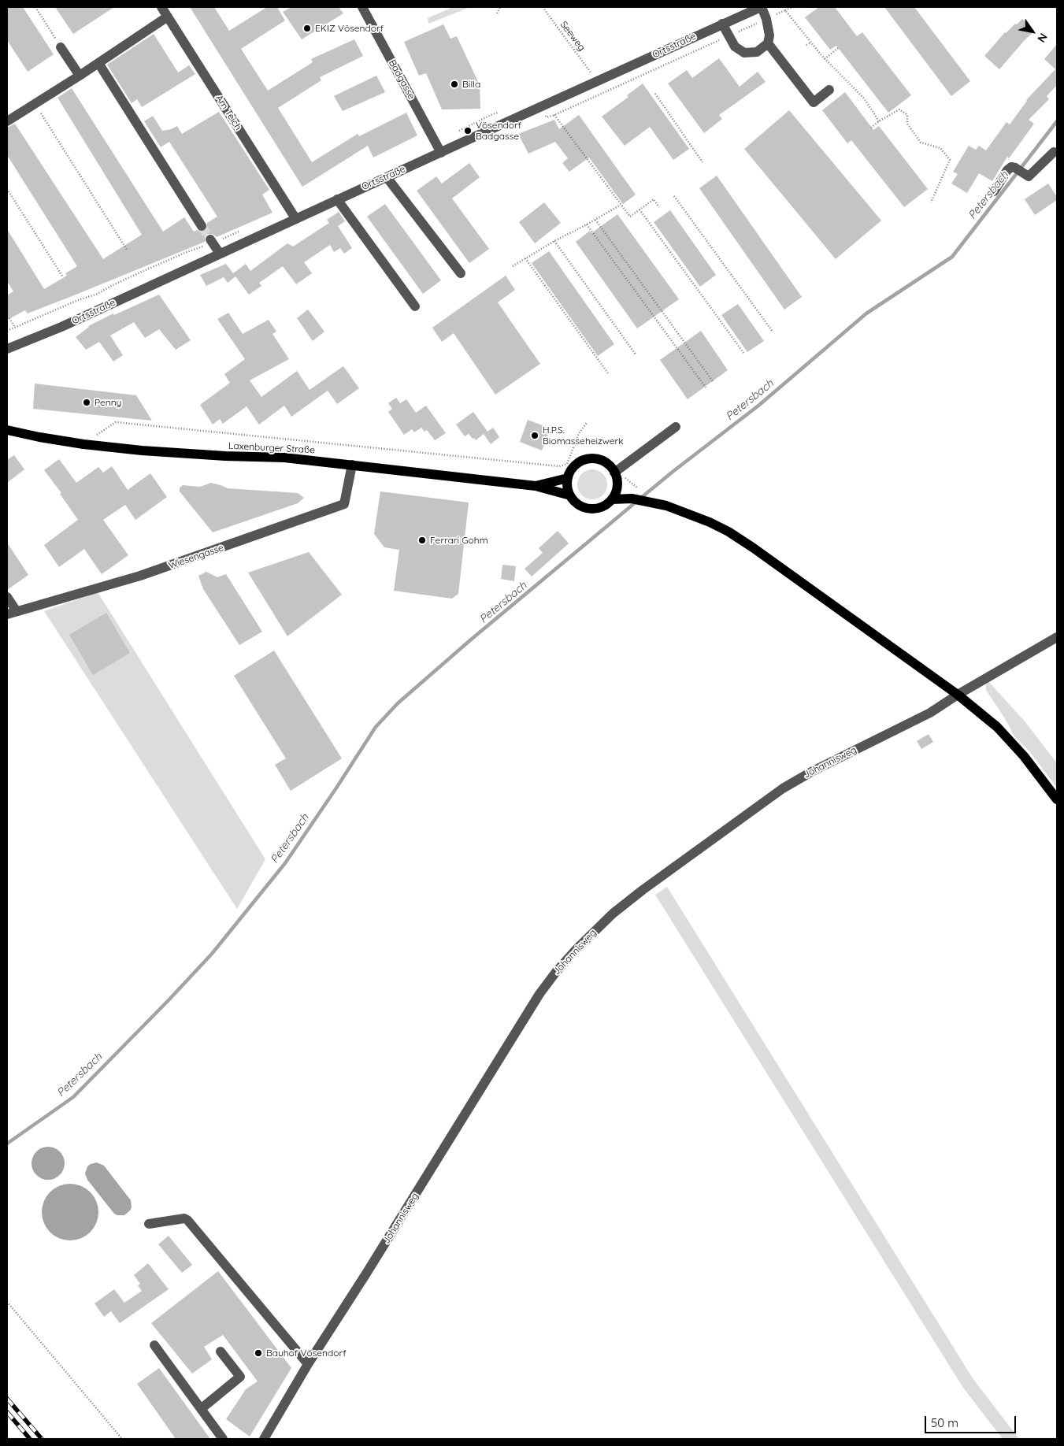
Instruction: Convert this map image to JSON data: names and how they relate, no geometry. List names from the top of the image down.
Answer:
{
  "streets": {
    "main road": ["Laxenburger Straße"],
    "street": [
      "Ortsstraße",
      "Badgasse",
      "Am Teich",
      "Wiesengasse",
      "Johannisweg"
    ],
    "path": ["Seeweg"]
  },
  "crossings": [
    ["Ortsstraße", "Badgasse"],
    ["Ortsstraße", "Am Teich"],
    ["Laxenburger Straße", "Wiesengasse"]
  ],
  "water": ["Petersbach"],
  "places": [
    "EKIZ Vösendorf",
    "Billa",
    "Vösendorf Badgasse",
    "Penny",
    "H.P.S. Biomasseheizwerk",
    "Ferrari Gohm",
    "Bauhof Vösendorf"
  ],
  "scale_bar": "50 m",
  "north": "bottom right"
}
